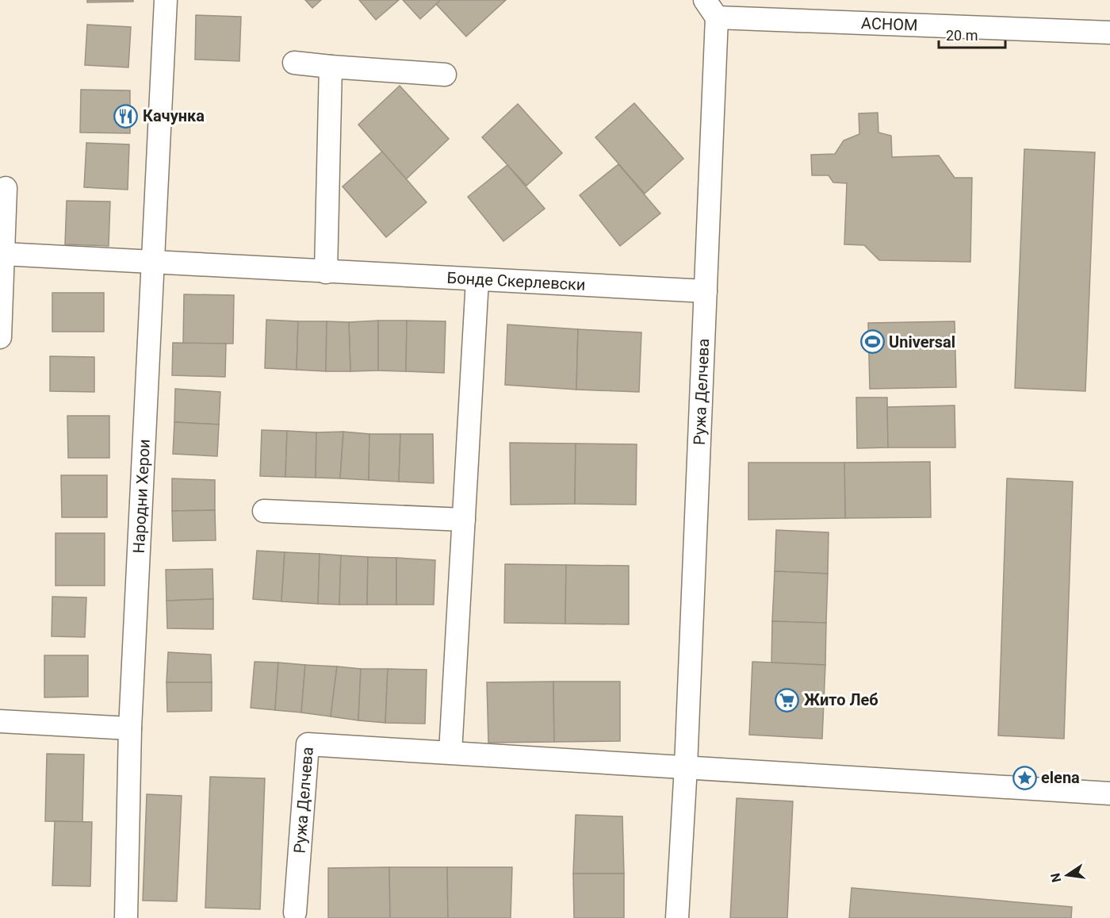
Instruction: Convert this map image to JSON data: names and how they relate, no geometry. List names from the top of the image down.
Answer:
{
  "streets": {
    "street": [
      "АСНОМ",
      "Бонде Скерлевски",
      "Ружа Делчева",
      "Народни Херои"
    ]
  },
  "crossings": [
    ["АСНОМ", "Ружа Делчева"],
    ["Бонде Скерлевски", "Ружа Делчева"],
    ["Бонде Скерлевски", "Народни Херои"]
  ],
  "places": {
    "restaurant": ["Качунка"],
    "sports": ["Universal"],
    "supermarket": ["Жито Леб"],
    "place": ["elena"]
  },
  "scale_bar": "20 m",
  "north": "left"
}
